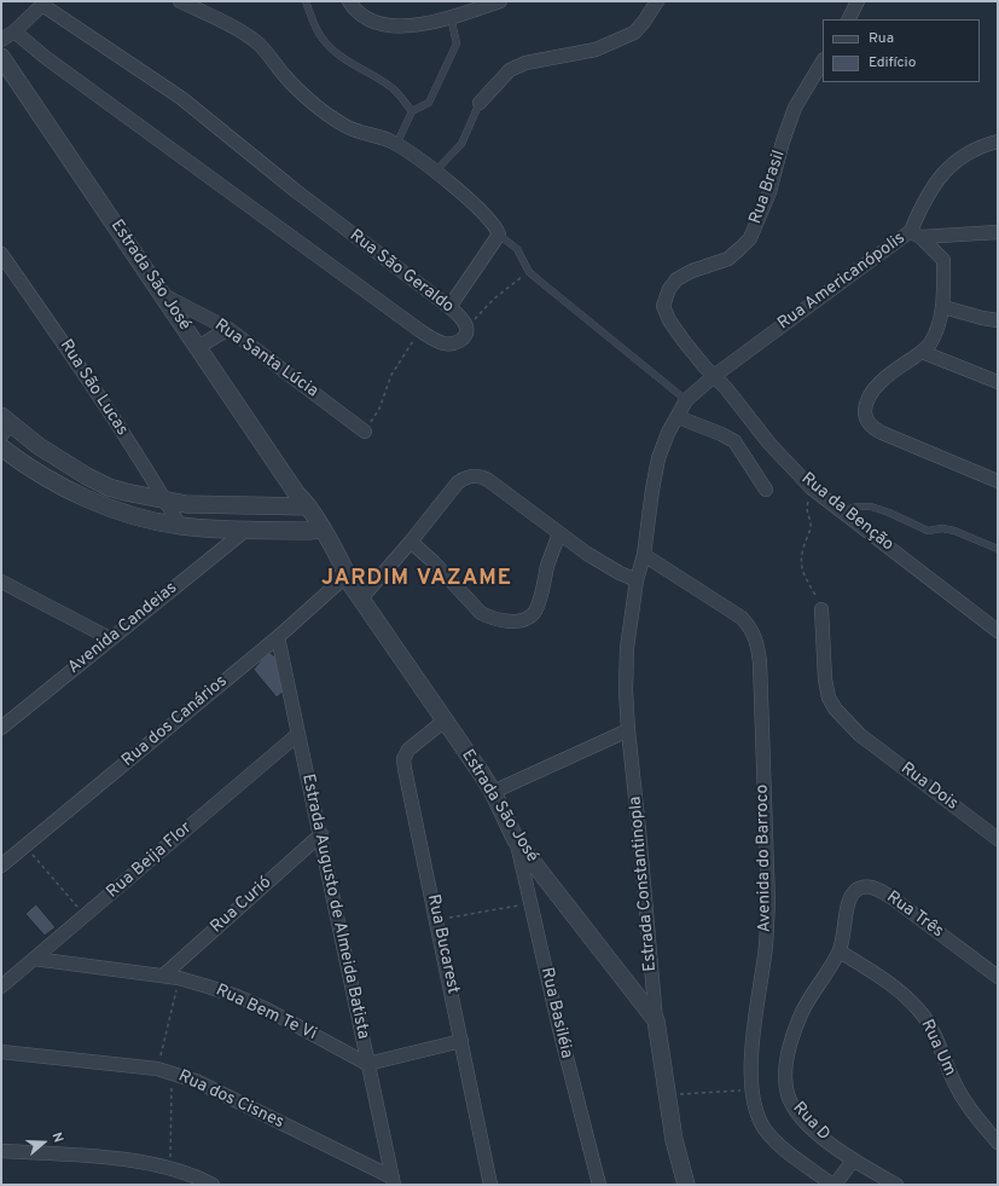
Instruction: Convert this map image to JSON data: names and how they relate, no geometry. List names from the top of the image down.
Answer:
{
  "streets": {
    "street": [
      "Rua Brasil",
      "Rua São Geraldo",
      "Estrada São José",
      "Rua Americanópolis",
      "Rua Santa Lúcia",
      "Rua São Lucas",
      "Rua da Benção",
      "Avenida Candeias",
      "Rua dos Canários",
      "Rua Dois",
      "Avenida do Barroco",
      "Rua Beija Flor",
      "Estrada Constantinopla",
      "Rua Curió",
      "Estrada Augusto de Almeida Batista",
      "Rua Três",
      "Rua Bucarest",
      "Rua Bem Te Vi",
      "Rua Basiléia",
      "Rua Um",
      "Rua dos Cisnes",
      "Rua D"
    ]
  },
  "crossings": [
    ["Rua Brasil", "Rua Americanópolis"],
    ["Rua Brasil", "Rua da Benção"],
    ["Estrada São José", "Rua Santa Lúcia"],
    ["Estrada São José", "Rua dos Canários"],
    ["Estrada São José", "Estrada Constantinopla"],
    ["Estrada São José", "Rua Bucarest"],
    ["Estrada São José", "Rua Basiléia"],
    ["Rua Americanópolis", "Rua da Benção"],
    ["Rua dos Canários", "Estrada Augusto de Almeida Batista"],
    ["Rua Beija Flor", "Estrada Augusto de Almeida Batista"],
    ["Rua Beija Flor", "Rua Bem Te Vi"],
    ["Rua Curió", "Estrada Augusto de Almeida Batista"],
    ["Rua Curió", "Rua Bem Te Vi"],
    ["Estrada Augusto de Almeida Batista", "Rua Bem Te Vi"],
    ["Estrada Augusto de Almeida Batista", "Rua dos Cisnes"],
    ["Rua Três", "Rua Um"],
    ["Rua Três", "Rua D"],
    ["Rua Um", "Rua D"]
  ],
  "districts": ["JARDIM VAZAME"],
  "legend": ["Rua", "Edifício"],
  "north": "right"
}
